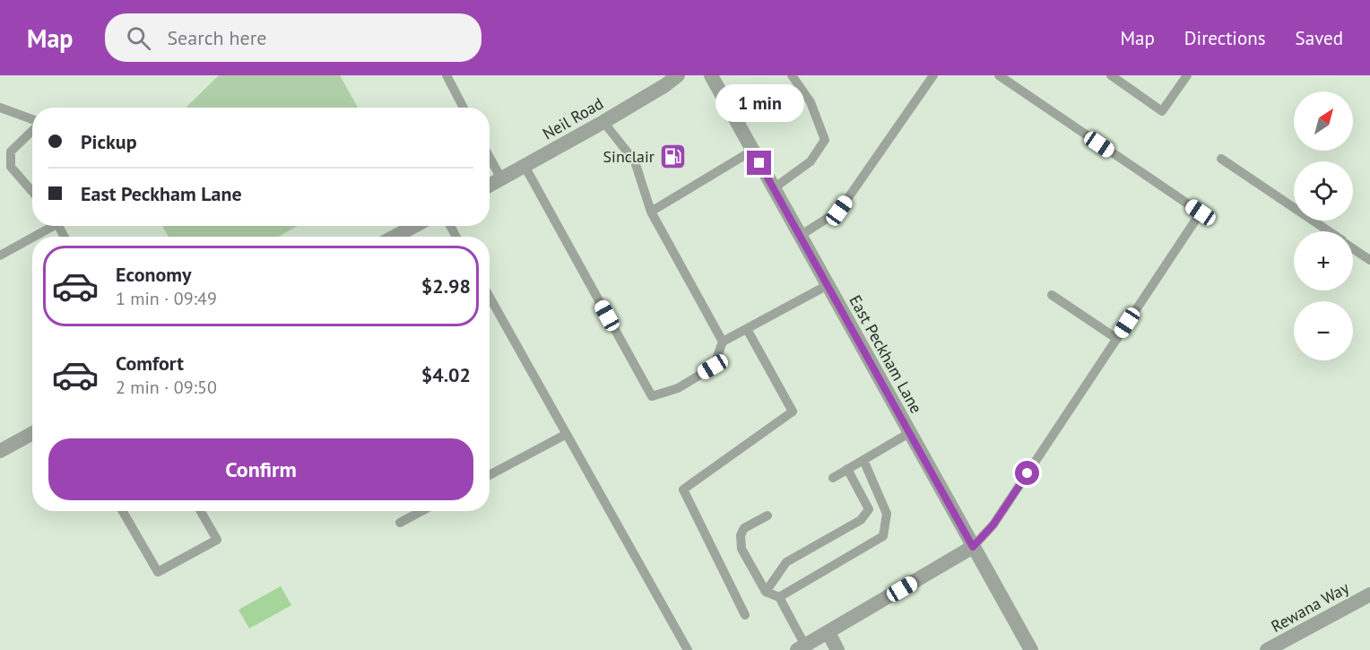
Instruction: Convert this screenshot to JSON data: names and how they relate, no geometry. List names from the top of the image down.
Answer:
{
  "streets": {
    "street": ["Neil Road", "East Peckham Lane", "Rewana Way"]
  },
  "places": {
    "fuel station": ["Sinclair"]
  },
  "north": "top right",
  "page": {
    "header": "Map",
    "search": "Search here",
    "nav": ["Map", "Directions", "Saved"],
    "bubble": "1 min",
    "map_buttons": ["+", "−"],
    "banner": ["Pickup", "East Peckham Lane"],
    "list": [
      {
        "name": "Economy",
        "note": "1 min · 09:49",
        "value": "$2.98"
      },
      {
        "name": "Comfort",
        "note": "2 min · 09:50",
        "value": "$4.02"
      }
    ],
    "buttons": "Confirm"
  }
}
